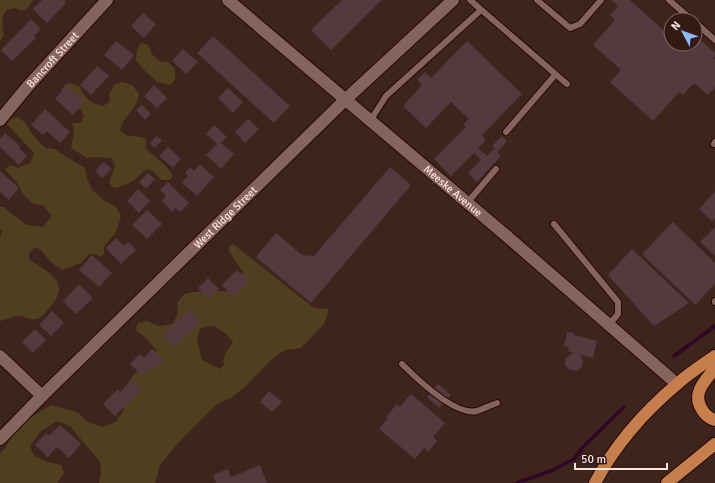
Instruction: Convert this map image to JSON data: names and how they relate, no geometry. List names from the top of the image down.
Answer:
{
  "streets": {
    "street": ["Bancroft Street", "Meeske Avenue", "West Ridge Street"]
  },
  "crossings": [
    ["Meeske Avenue", "West Ridge Street"]
  ],
  "scale_bar": "50 m",
  "north": "top left"
}
